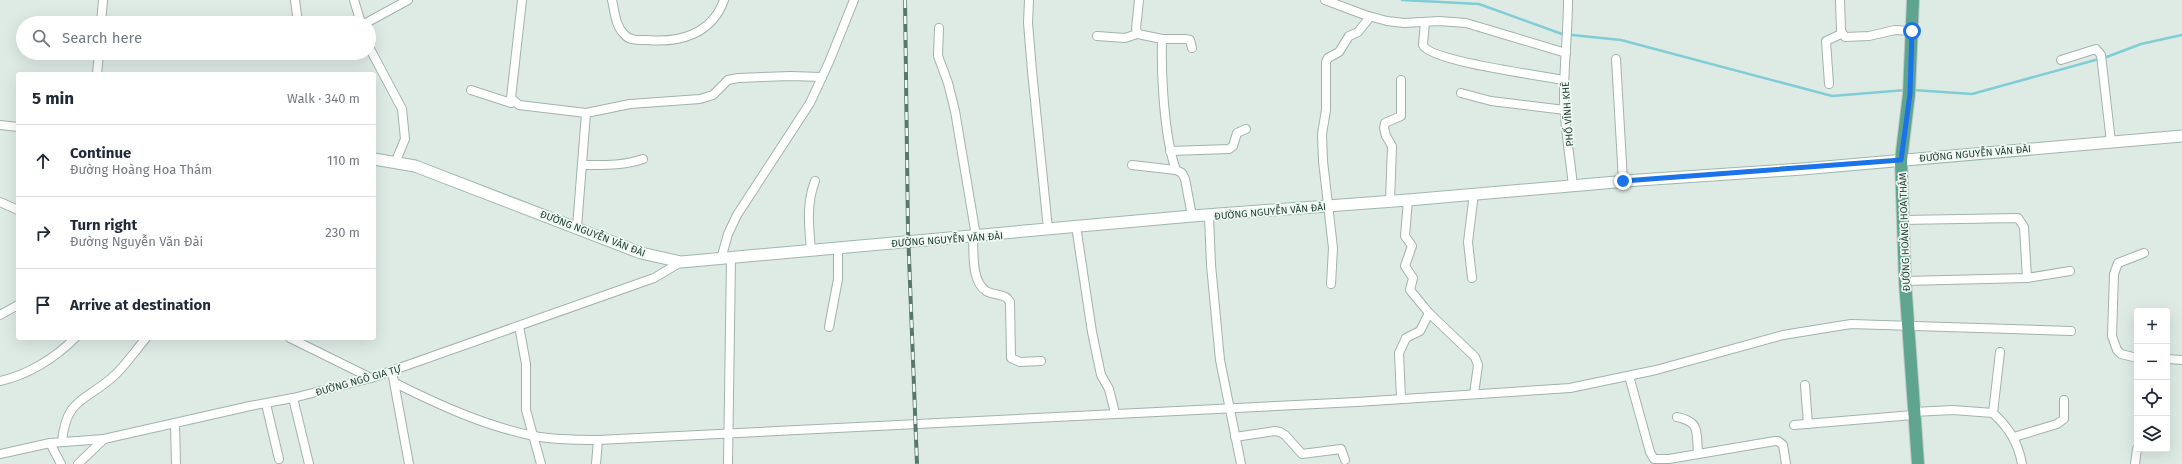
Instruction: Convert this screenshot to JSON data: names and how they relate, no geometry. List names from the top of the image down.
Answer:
{
  "streets": {
    "main road": ["ĐƯỜNG HOÀNG HOA THÁM"],
    "street": ["PHỐ VĨNH KHÊ", "ĐƯỜNG NGUYỄN VĂN ĐÀI", "ĐƯỜNG NGÔ GIA TỰ"]
  },
  "crossings": [
    ["PHỐ VĨNH KHÊ", "ĐƯỜNG NGUYỄN VĂN ĐÀI"],
    ["ĐƯỜNG NGUYỄN VĂN ĐÀI", "ĐƯỜNG HOÀNG HOA THÁM"],
    ["ĐƯỜNG NGUYỄN VĂN ĐÀI", "ĐƯỜNG NGÔ GIA TỰ"]
  ],
  "page": {
    "search": "Search here",
    "heading": ["5 min", "Walk · 340 m"],
    "list": [
      ["Continue", "Đường Hoàng Hoa Thám", "110 m"],
      ["Turn right", "Đường Nguyễn Văn Đài", "230 m"],
      "Arrive at destination"
    ],
    "map_buttons": ["+", "−"]
  }
}
